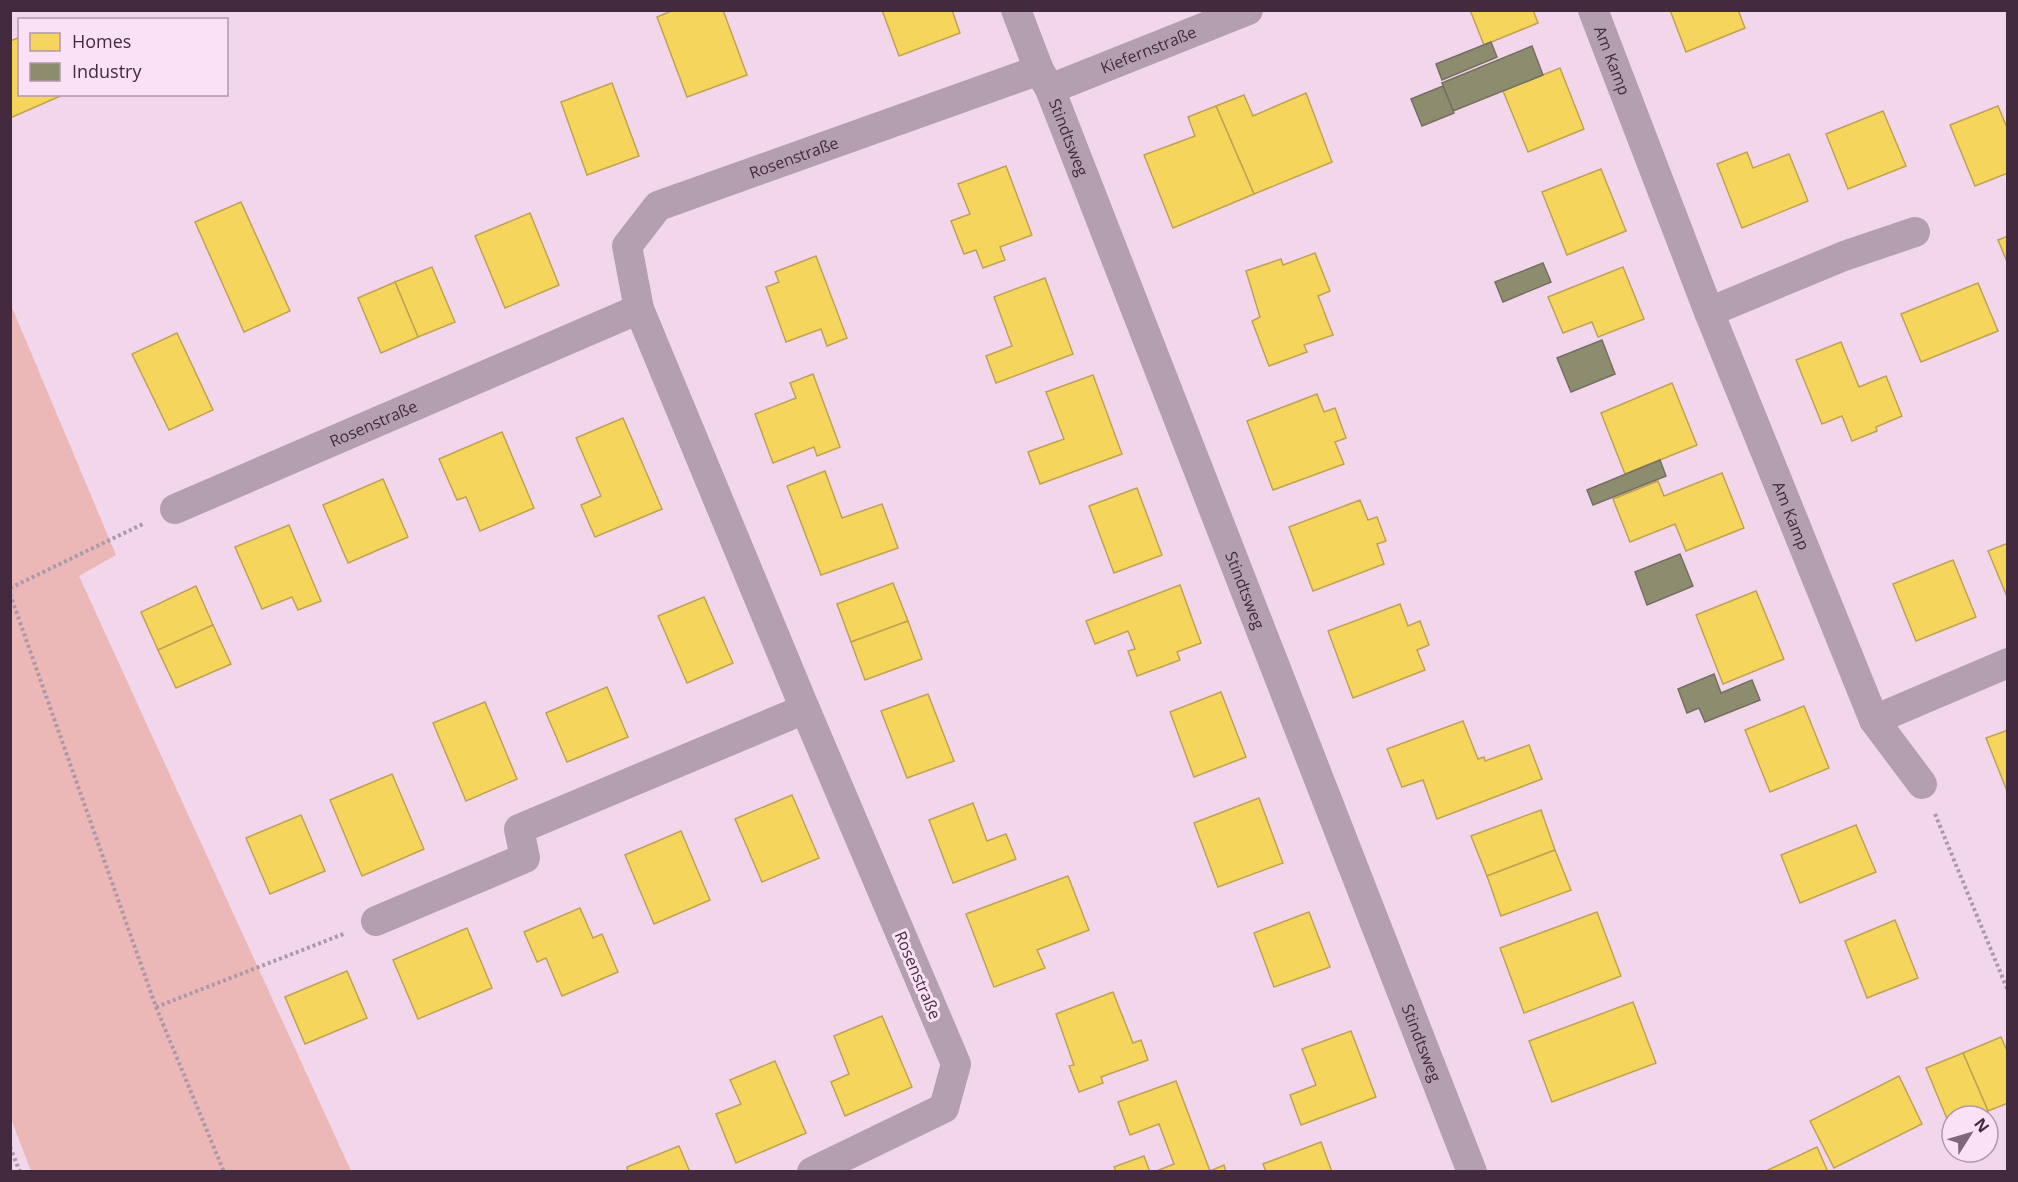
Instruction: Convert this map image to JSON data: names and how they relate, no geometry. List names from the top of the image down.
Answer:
{
  "streets": {
    "street": [
      "Kiefernstraße",
      "Am Kamp",
      "Stindtsweg",
      "Rosenstraße"
    ]
  },
  "crossings": [
    ["Kiefernstraße", "Stindtsweg"],
    ["Kiefernstraße", "Rosenstraße"],
    ["Stindtsweg", "Rosenstraße"]
  ],
  "legend": ["Homes", "Industry"],
  "north": "top right"
}
